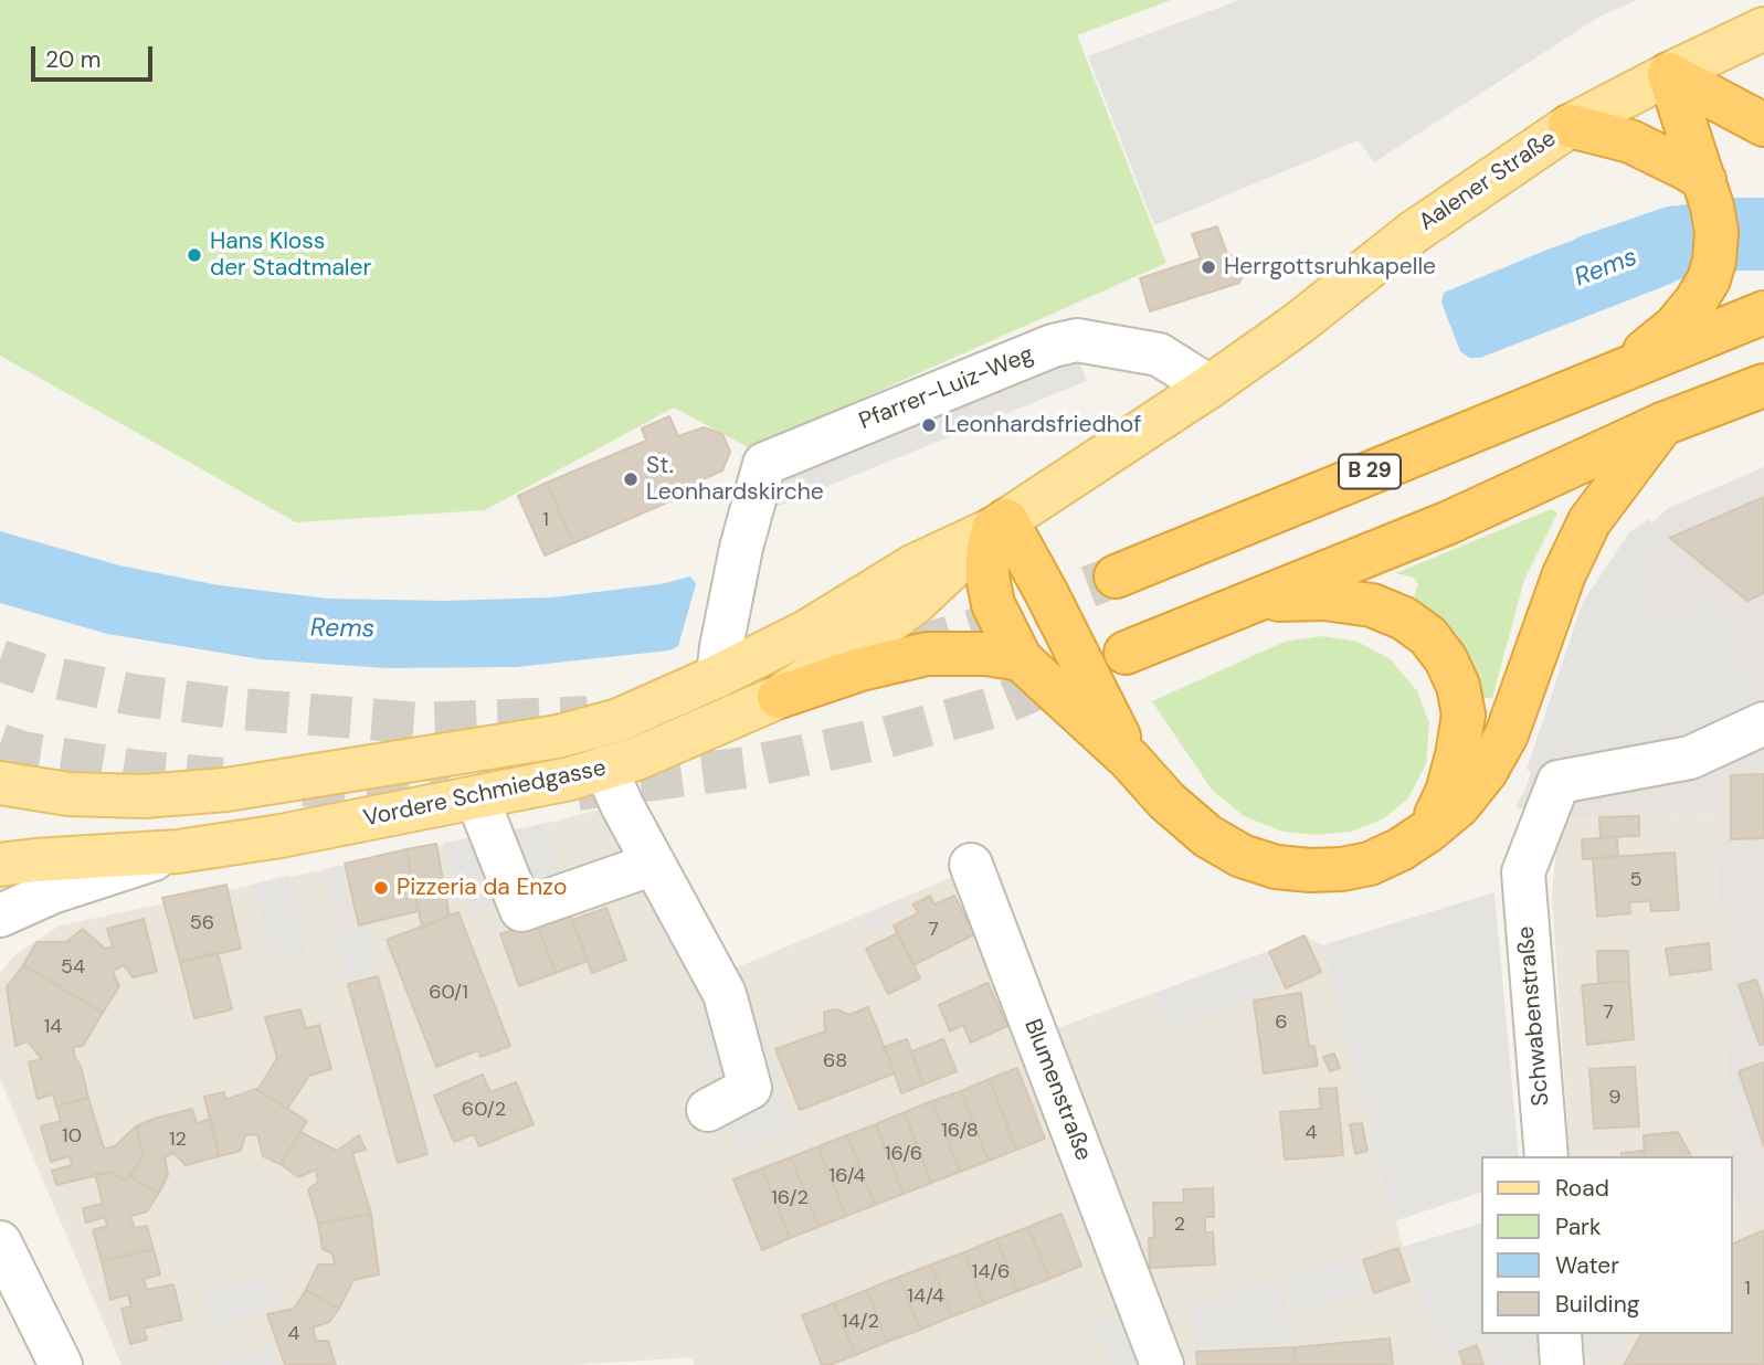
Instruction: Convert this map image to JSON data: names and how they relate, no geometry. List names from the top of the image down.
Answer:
{
  "streets": {
    "highway": ["B 29"],
    "main road": ["Aalener Straße", "Vordere Schmiedgasse"],
    "street": ["Pfarrer-Luiz-Weg", "Schwabenstraße", "Blumenstraße"]
  },
  "crossings": [
    ["Aalener Straße", "Pfarrer-Luiz-Weg"],
    ["Aalener Straße", "Vordere Schmiedgasse"],
    ["Pfarrer-Luiz-Weg", "Vordere Schmiedgasse"]
  ],
  "water": ["Rems"],
  "places": [
    "Hans Kloss der Stadtmaler",
    "Herrgottsruhkapelle",
    "Leonhardsfriedhof",
    "St. Leonhardskirche",
    "Pizzeria da Enzo"
  ],
  "house_numbers": [
    "1",
    "5",
    "56",
    "7",
    "54",
    "60/1",
    "7",
    "6",
    "14",
    "68",
    "9",
    "60/2",
    "16/8",
    "4",
    "10",
    "12",
    "16/6",
    "16/4",
    "16/2",
    "2",
    "14/6",
    "1",
    "14/4",
    "14/2",
    "4"
  ],
  "legend": [
    "Road",
    "Park",
    "Water",
    "Building"
  ],
  "scale_bar": "20 m"
}
